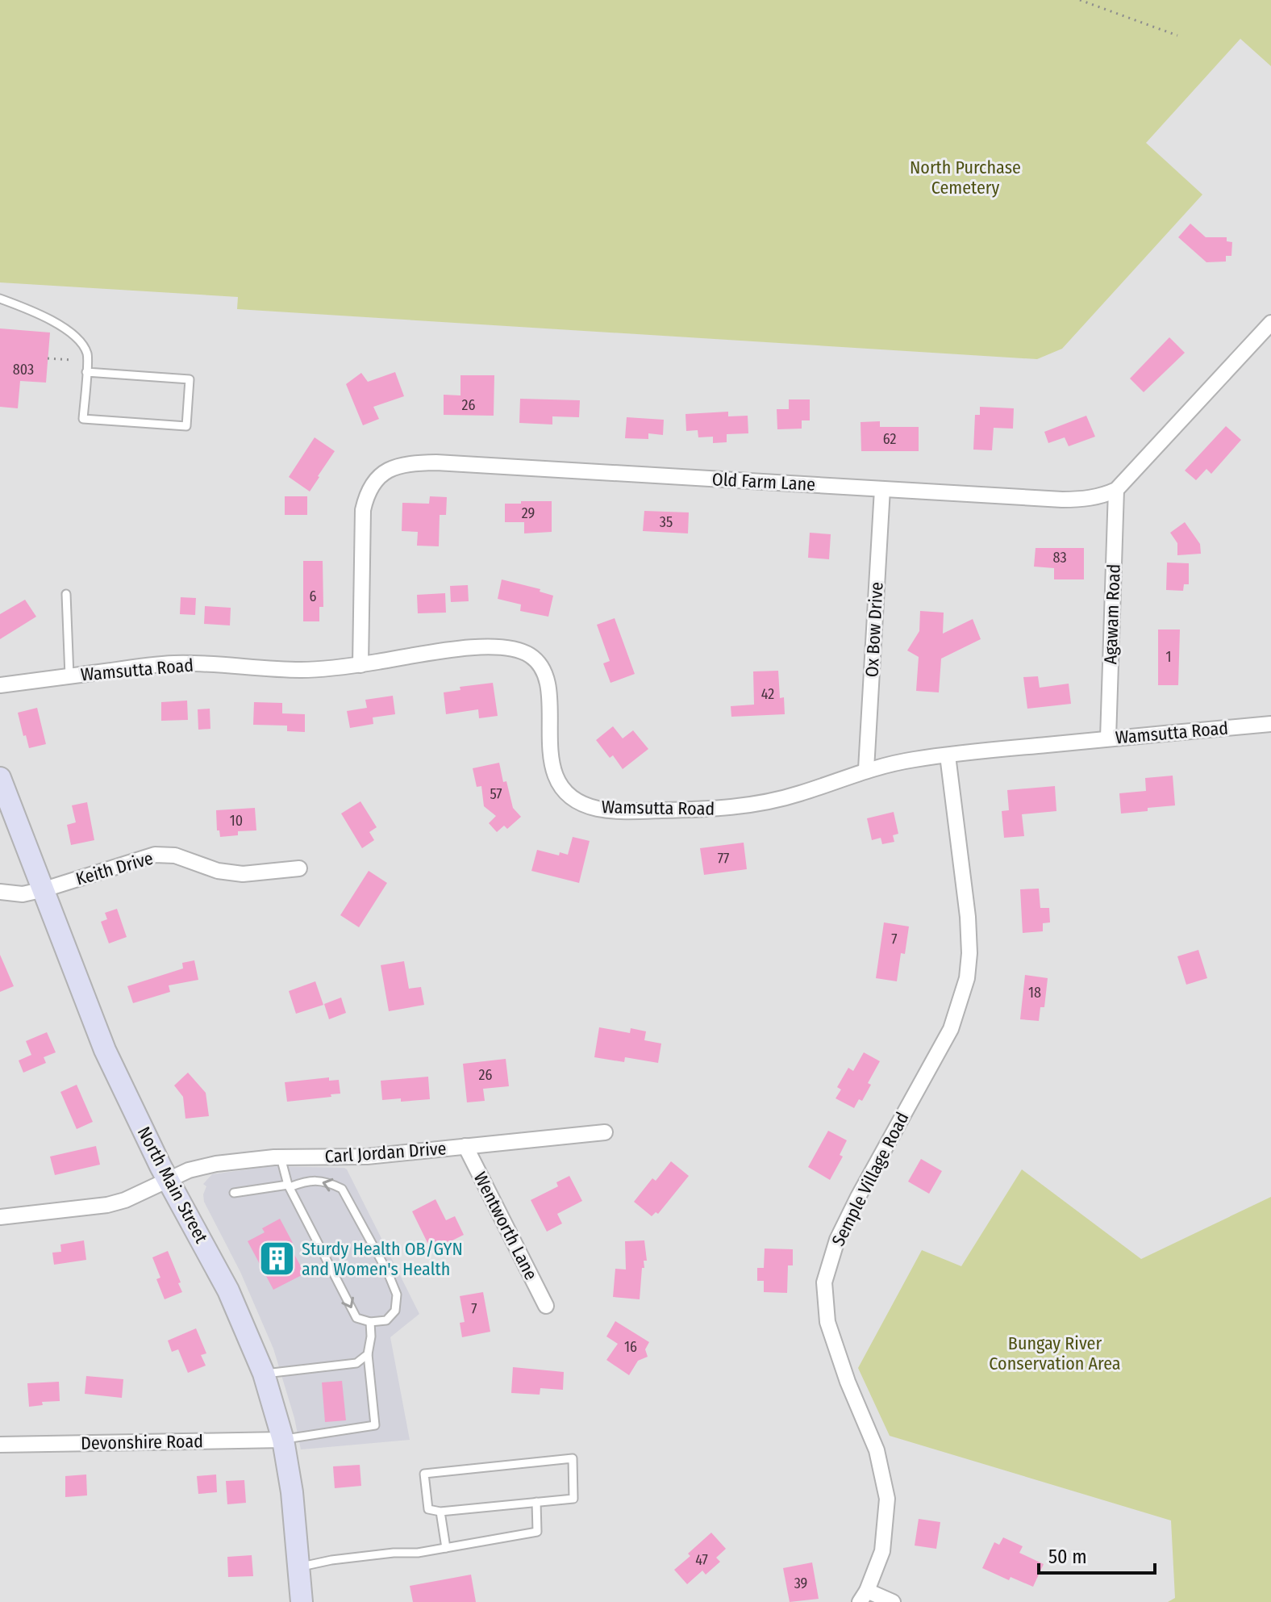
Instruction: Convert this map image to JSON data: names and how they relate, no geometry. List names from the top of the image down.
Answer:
{
  "streets": {
    "main road": ["North Main Street"],
    "street": [
      "Old Farm Lane",
      "Agawam Road",
      "Ox Bow Drive",
      "Wamsutta Road",
      "Keith Drive",
      "Carl Jordan Drive",
      "Semple Village Road",
      "Wentworth Lane",
      "Devonshire Road"
    ]
  },
  "crossings": [
    ["Old Farm Lane", "Agawam Road"],
    ["Old Farm Lane", "Ox Bow Drive"],
    ["Old Farm Lane", "Wamsutta Road"],
    ["Agawam Road", "Wamsutta Road"],
    ["Ox Bow Drive", "Wamsutta Road"],
    ["Wamsutta Road", "Semple Village Road"],
    ["Keith Drive", "North Main Street"],
    ["Carl Jordan Drive", "North Main Street"],
    ["Carl Jordan Drive", "Wentworth Lane"],
    ["North Main Street", "Devonshire Road"]
  ],
  "parks": ["North Purchase Cemetery", "Bungay River Conservation Area"],
  "places": {
    "building": ["Sturdy Health OB/GYN and Women's Health"]
  },
  "house_numbers": [
    "803",
    "26",
    "62",
    "29",
    "35",
    "83",
    "6",
    "1",
    "42",
    "57",
    "10",
    "77",
    "7",
    "18",
    "26",
    "7",
    "16",
    "47",
    "39"
  ],
  "scale_bar": "50 m"
}
